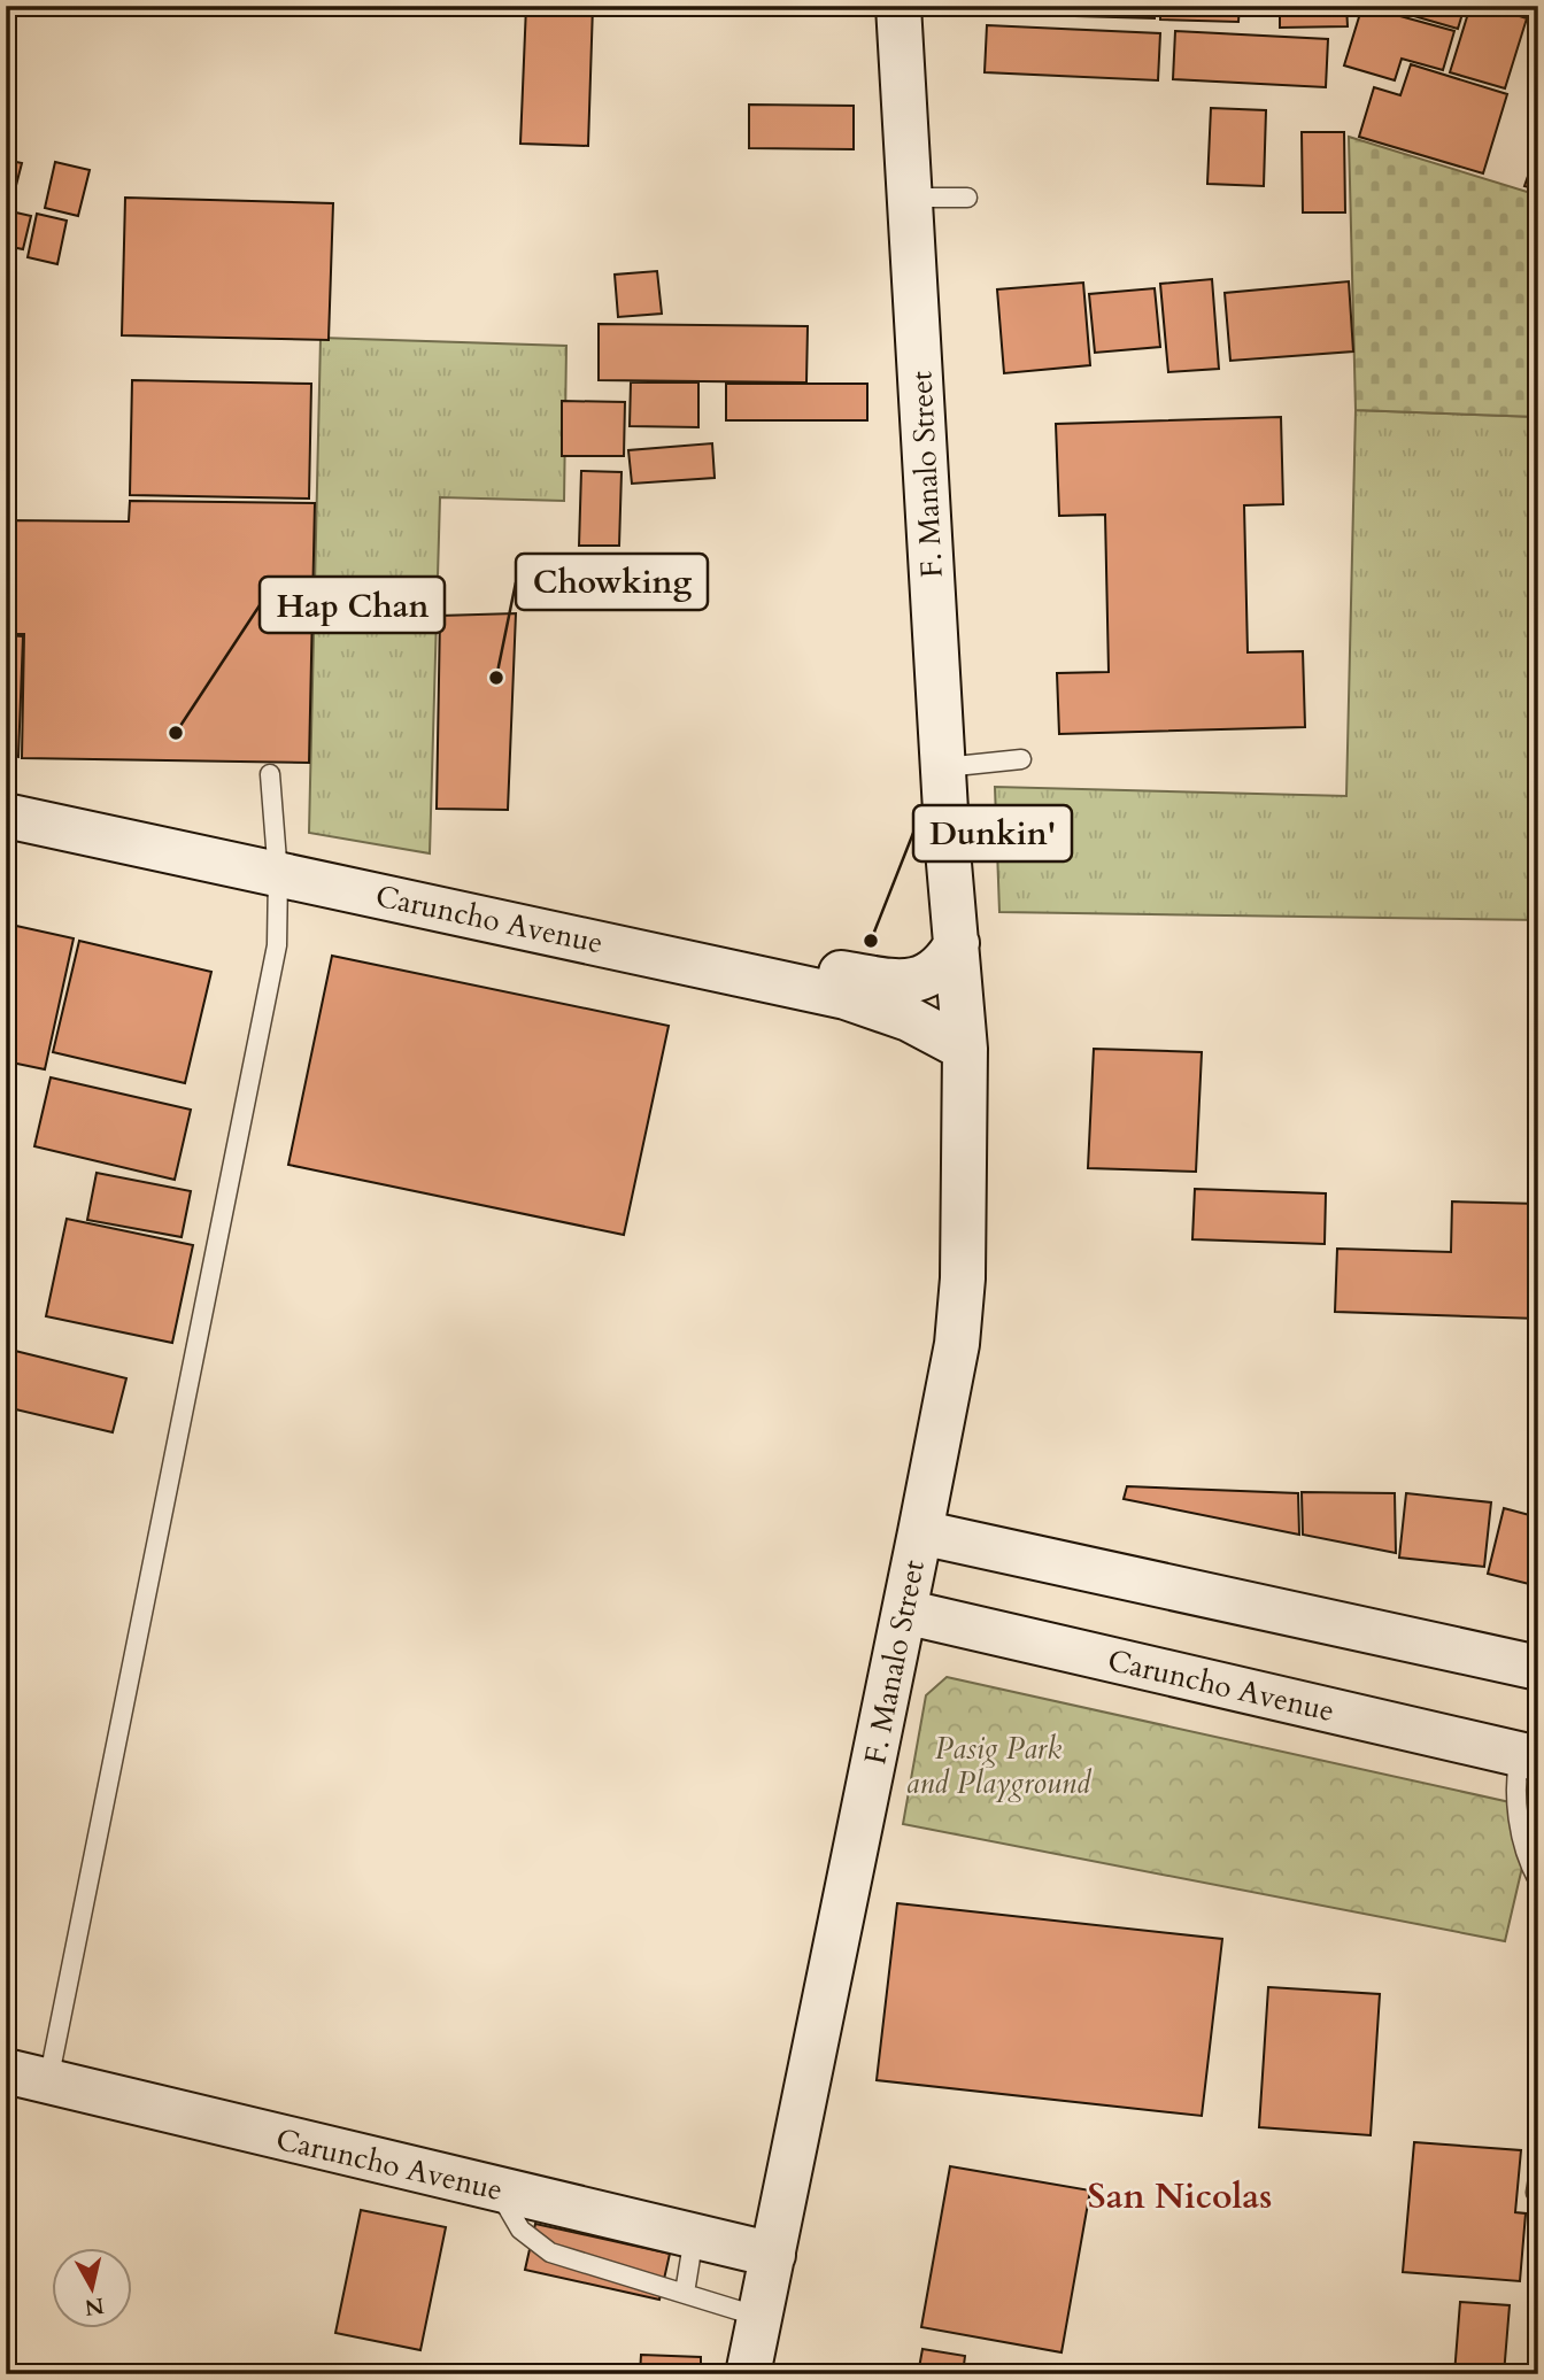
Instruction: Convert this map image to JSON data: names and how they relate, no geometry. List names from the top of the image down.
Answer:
{
  "streets": {
    "main road": ["F. Manalo Street", "Caruncho Avenue"]
  },
  "crossings": [
    ["F. Manalo Street", "Caruncho Avenue"]
  ],
  "districts": ["San Nicolas"],
  "parks": ["Pasig Park and Playground"],
  "places": ["Chowking", "Hap Chan", "Dunkin'"],
  "north": "bottom"
}
